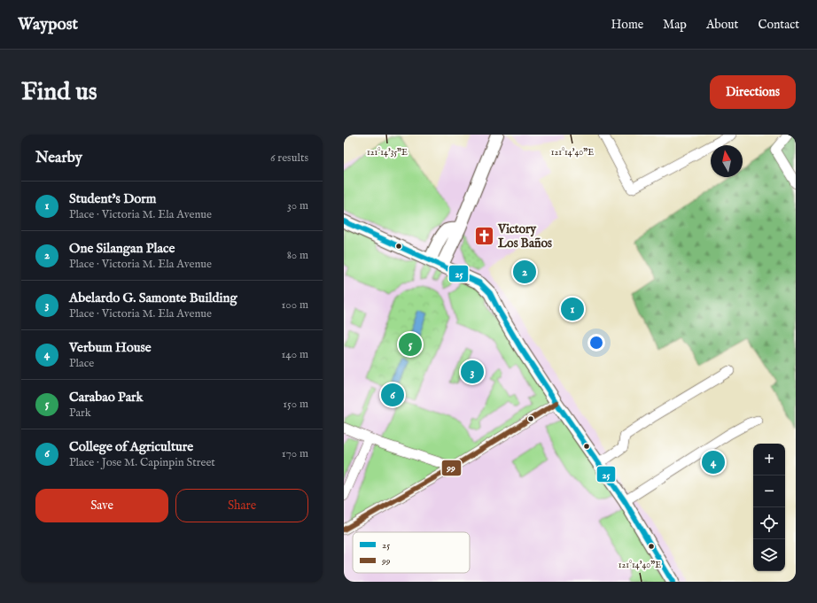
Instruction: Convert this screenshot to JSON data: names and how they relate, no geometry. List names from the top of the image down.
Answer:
{
  "places": {
    "church": ["Victory Los Baños"]
  },
  "lines": ["transit line 25", "transit line 99"],
  "legend": ["25", "99"],
  "north": "top",
  "page": {
    "header": "Waypost",
    "nav": [
      "Home",
      "Map",
      "About",
      "Contact"
    ],
    "buttons": [
      "Directions",
      ["Save", "Share"]
    ],
    "title": "Find us",
    "heading": ["Nearby", "6 results"],
    "list": [
      {
        "mark": "1",
        "name": "Student's Dorm",
        "note": "Place · Victoria M. Ela Avenue",
        "value": "30 m"
      },
      {
        "mark": "2",
        "name": "One Silangan Place",
        "note": "Place · Victoria M. Ela Avenue",
        "value": "80 m"
      },
      {
        "mark": "3",
        "name": "Abelardo G. Samonte Building",
        "note": "Place · Victoria M. Ela Avenue",
        "value": "100 m"
      },
      {
        "mark": "4",
        "name": "Verbum House",
        "note": "Place",
        "value": "140 m"
      },
      {
        "mark": "5",
        "name": "Carabao Park",
        "note": "Park",
        "value": "150 m"
      },
      {
        "mark": "6",
        "name": "College of Agriculture",
        "note": "Place · Jose M. Capinpin Street",
        "value": "170 m"
      }
    ],
    "pins": [
      "2",
      "1",
      "5",
      "3",
      "6",
      "4"
    ],
    "map_buttons": ["+", "−"]
  },
  "coordinates": ["121°14'35\"E", "121°14'40\"E"]
}
